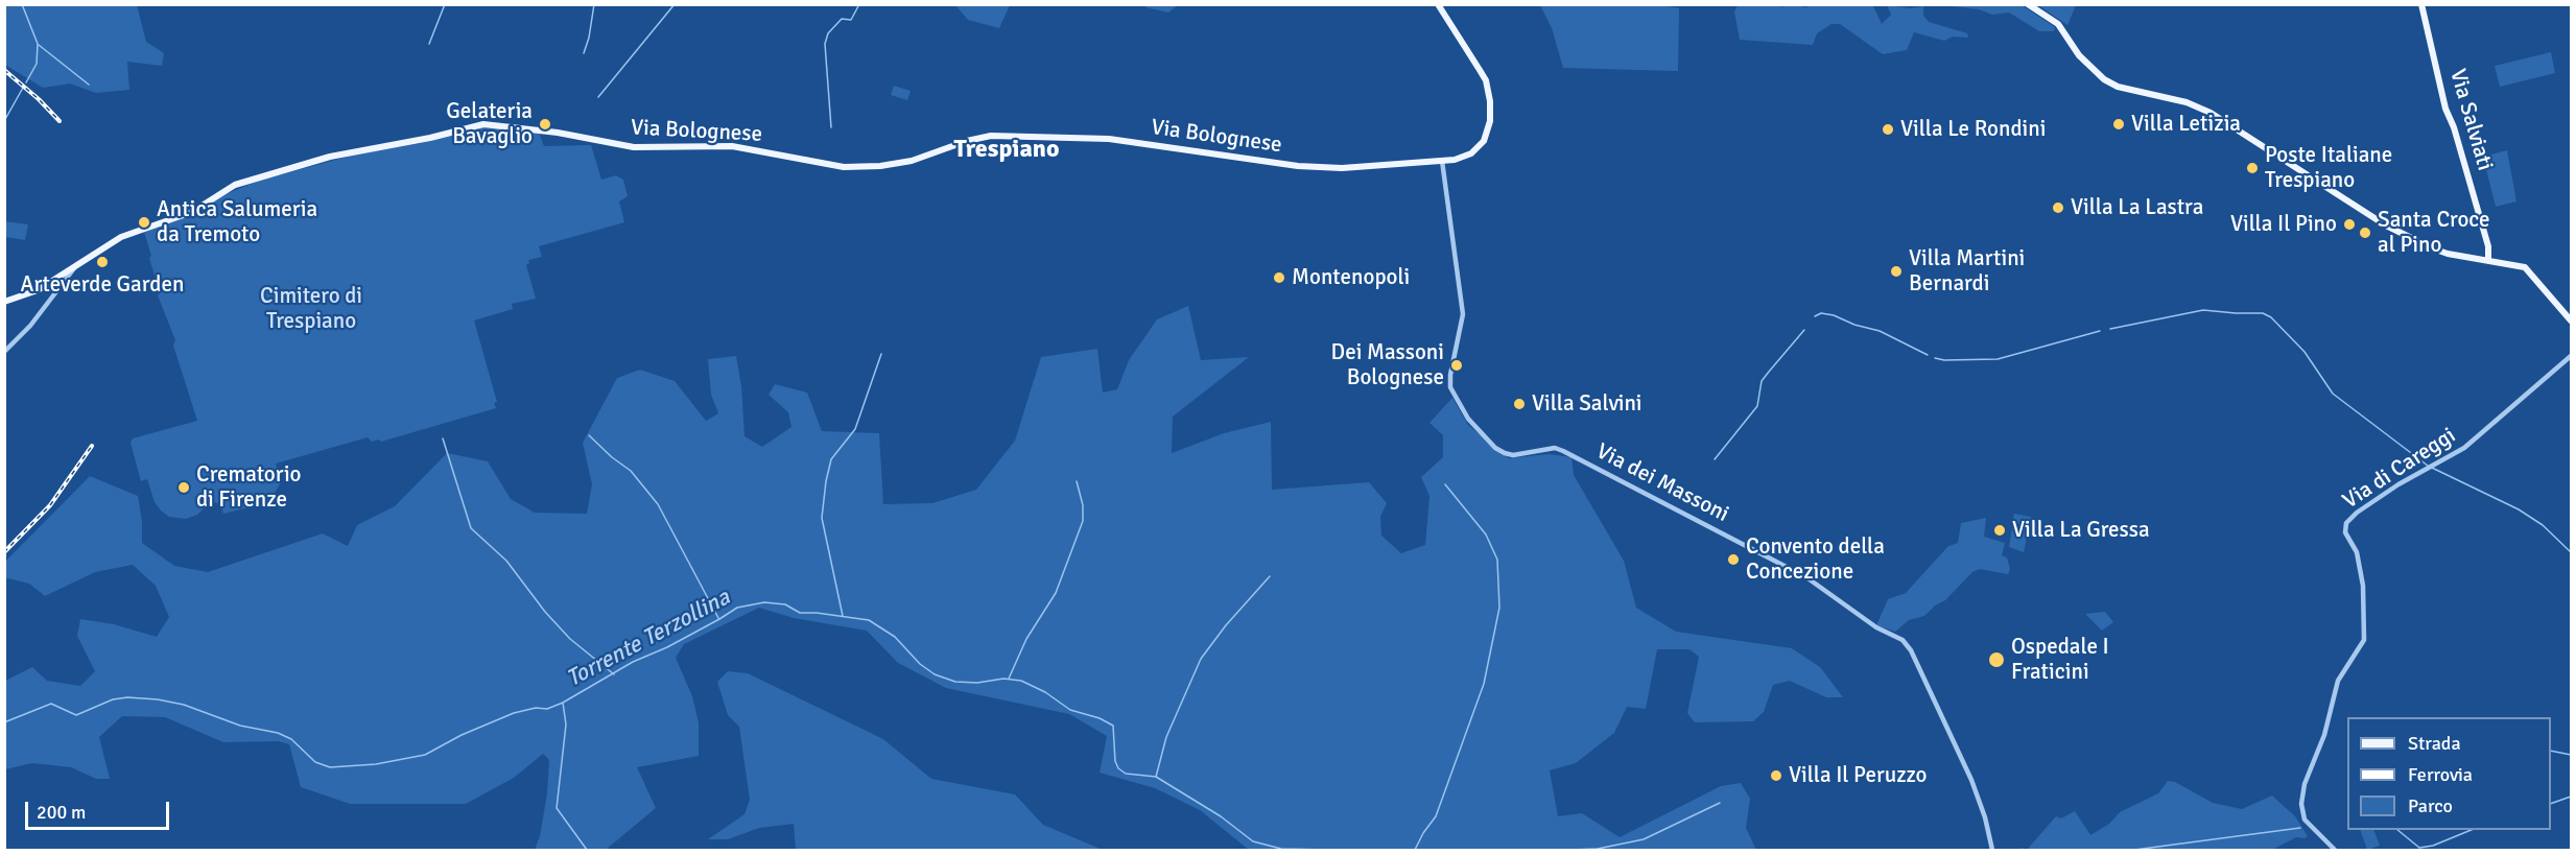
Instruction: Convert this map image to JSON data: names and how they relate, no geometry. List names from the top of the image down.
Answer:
{
  "streets": {
    "main road": ["Via Salviati", "Via Bolognese"],
    "street": ["Via di Careggi", "Via dei Massoni"]
  },
  "crossings": [
    ["Via Bolognese", "Via dei Massoni"]
  ],
  "districts": ["Trespiano"],
  "water": ["Torrente Terzollina"],
  "parks": ["Cimitero di Trespiano"],
  "places": [
    "Gelateria Bavaglio",
    "Villa Letizia",
    "Villa Le Rondini",
    "Poste Italiane Trespiano",
    "Villa La Lastra",
    "Antica Salumeria da Tremoto",
    "Villa Il Pino",
    "Santa Croce al Pino",
    "Arteverde Garden",
    "Villa Martini Bernardi",
    "Montenopoli",
    "Dei Massoni Bolognese",
    "Villa Salvini",
    "Crematorio di Firenze",
    "Villa La Gressa",
    "Convento della Concezione",
    "Ospedale I Fraticini",
    "Villa Il Peruzzo"
  ],
  "legend": ["Strada", "Ferrovia", "Parco"],
  "scale_bar": "200 m"
}
